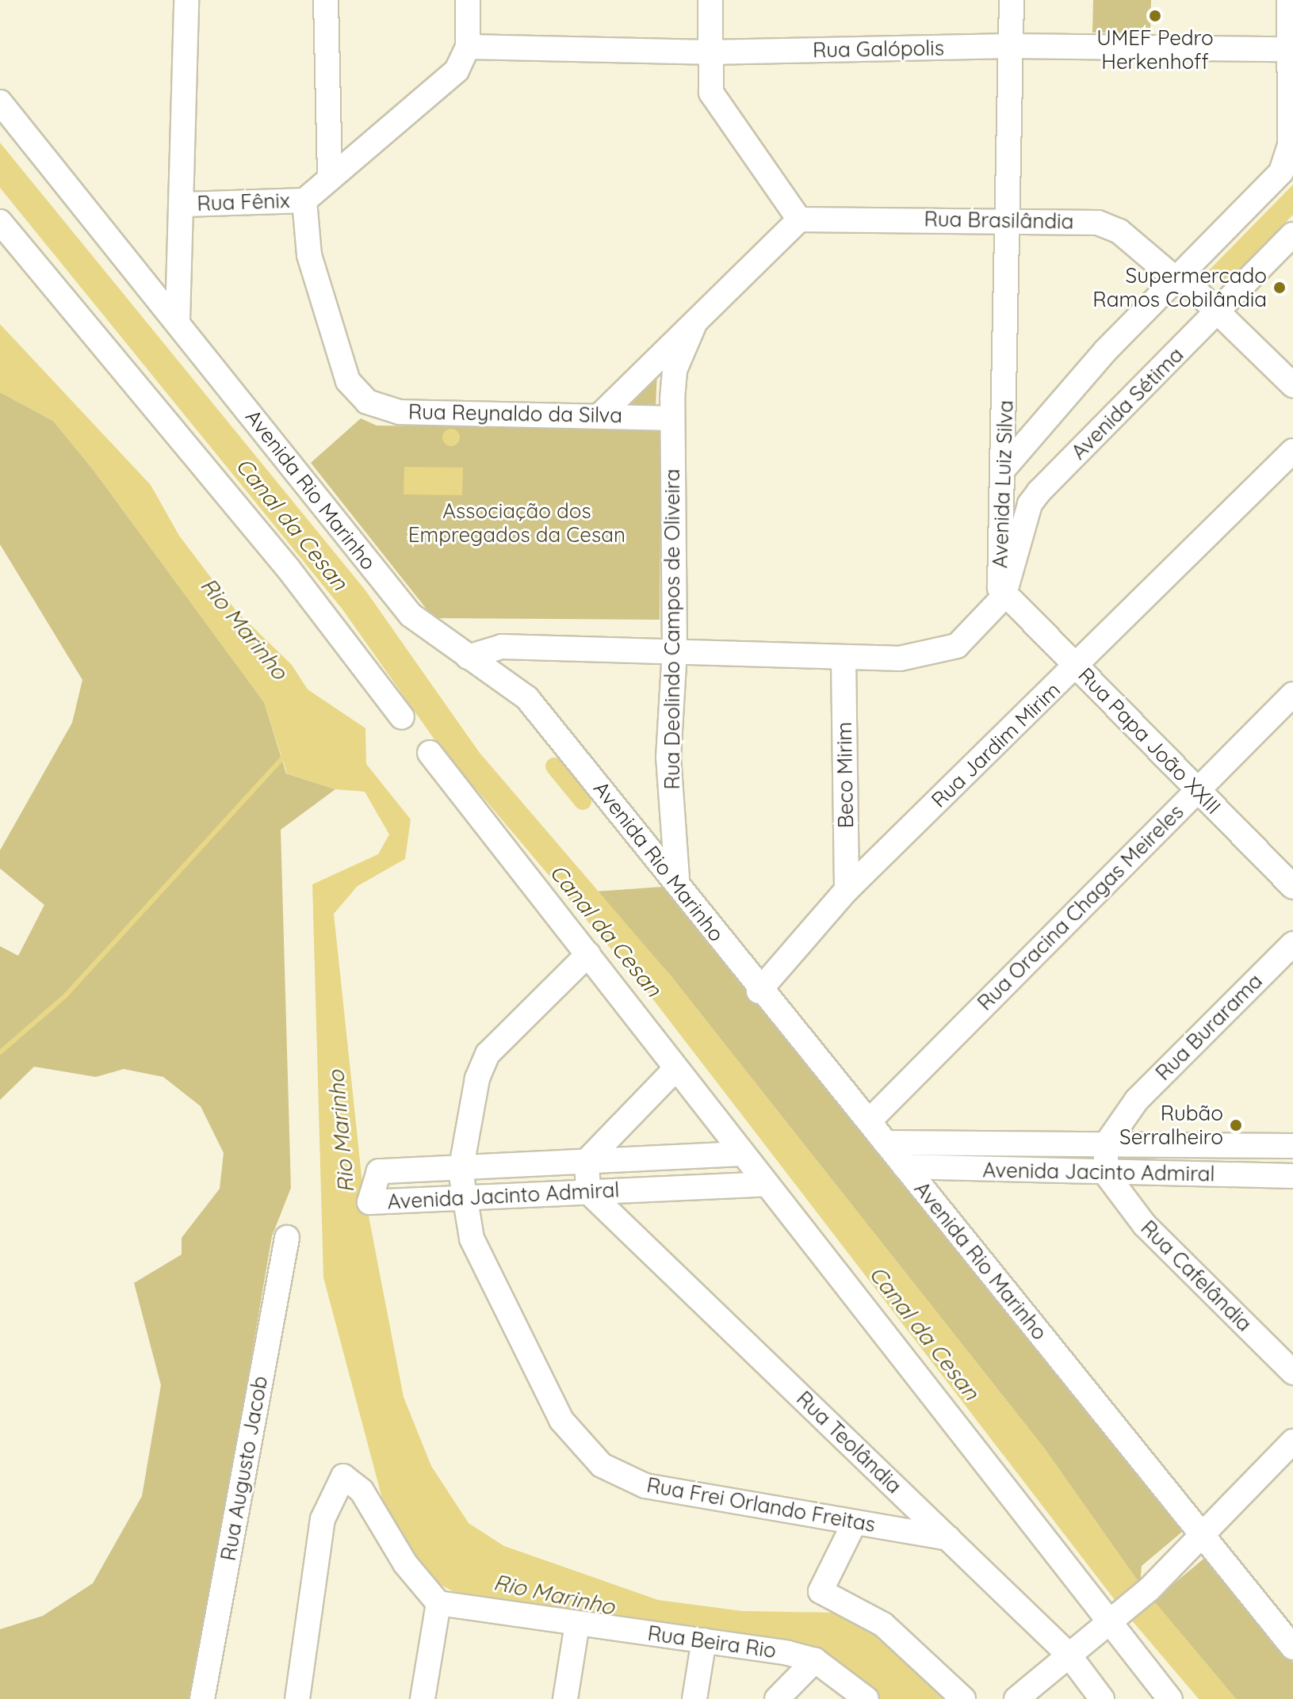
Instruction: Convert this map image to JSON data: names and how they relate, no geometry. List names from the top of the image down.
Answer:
{
  "streets": {
    "street": [
      "Rua Galópolis",
      "Rua Fênix",
      "Rua Brasilândia",
      "Avenida Sétima",
      "Rua Reynaldo da Silva",
      "Avenida Luiz Silva",
      "Avenida Rio Marinho",
      "Rua Deolindo Campos de Oliveira",
      "Rua Papa João XXIII",
      "Rua Jardim Mirim",
      "Beco Mirim",
      "Rua Oracina Chagas Meireles",
      "Rua Burarama",
      "Avenida Jacinto Admiral",
      "Rua Cafelândia",
      "Rua Teolândia",
      "Rua Augusto Jacob",
      "Rua Frei Orlando Freitas",
      "Rua Beira Rio"
    ]
  },
  "crossings": [
    ["Rua Galópolis", "Avenida Luiz Silva"],
    ["Rua Fênix", "Rua Reynaldo da Silva"],
    ["Rua Brasilândia", "Avenida Sétima"],
    ["Rua Brasilândia", "Avenida Luiz Silva"],
    ["Avenida Sétima", "Avenida Luiz Silva"],
    ["Avenida Sétima", "Rua Papa João XXIII"],
    ["Rua Reynaldo da Silva", "Rua Deolindo Campos de Oliveira"],
    ["Avenida Luiz Silva", "Avenida Rio Marinho"],
    ["Avenida Luiz Silva", "Rua Deolindo Campos de Oliveira"],
    ["Avenida Luiz Silva", "Rua Papa João XXIII"],
    ["Avenida Luiz Silva", "Beco Mirim"],
    ["Avenida Rio Marinho", "Rua Deolindo Campos de Oliveira"],
    ["Avenida Rio Marinho", "Rua Jardim Mirim"],
    ["Avenida Rio Marinho", "Rua Oracina Chagas Meireles"],
    ["Avenida Rio Marinho", "Avenida Jacinto Admiral"],
    ["Rua Papa João XXIII", "Rua Jardim Mirim"],
    ["Rua Papa João XXIII", "Rua Oracina Chagas Meireles"],
    ["Rua Jardim Mirim", "Beco Mirim"],
    ["Rua Burarama", "Avenida Jacinto Admiral"],
    ["Avenida Jacinto Admiral", "Rua Cafelândia"],
    ["Avenida Jacinto Admiral", "Rua Teolândia"],
    ["Avenida Jacinto Admiral", "Rua Frei Orlando Freitas"],
    ["Rua Teolândia", "Rua Frei Orlando Freitas"]
  ],
  "water": ["Canal da Cesan", "Rio Marinho"],
  "parks": ["Associação dos Empregados da Cesan"],
  "places": ["UMEF Pedro Herkenhoff", "Supermercado Ramos Cobilândia", "Rubão Serralheiro"]
}
